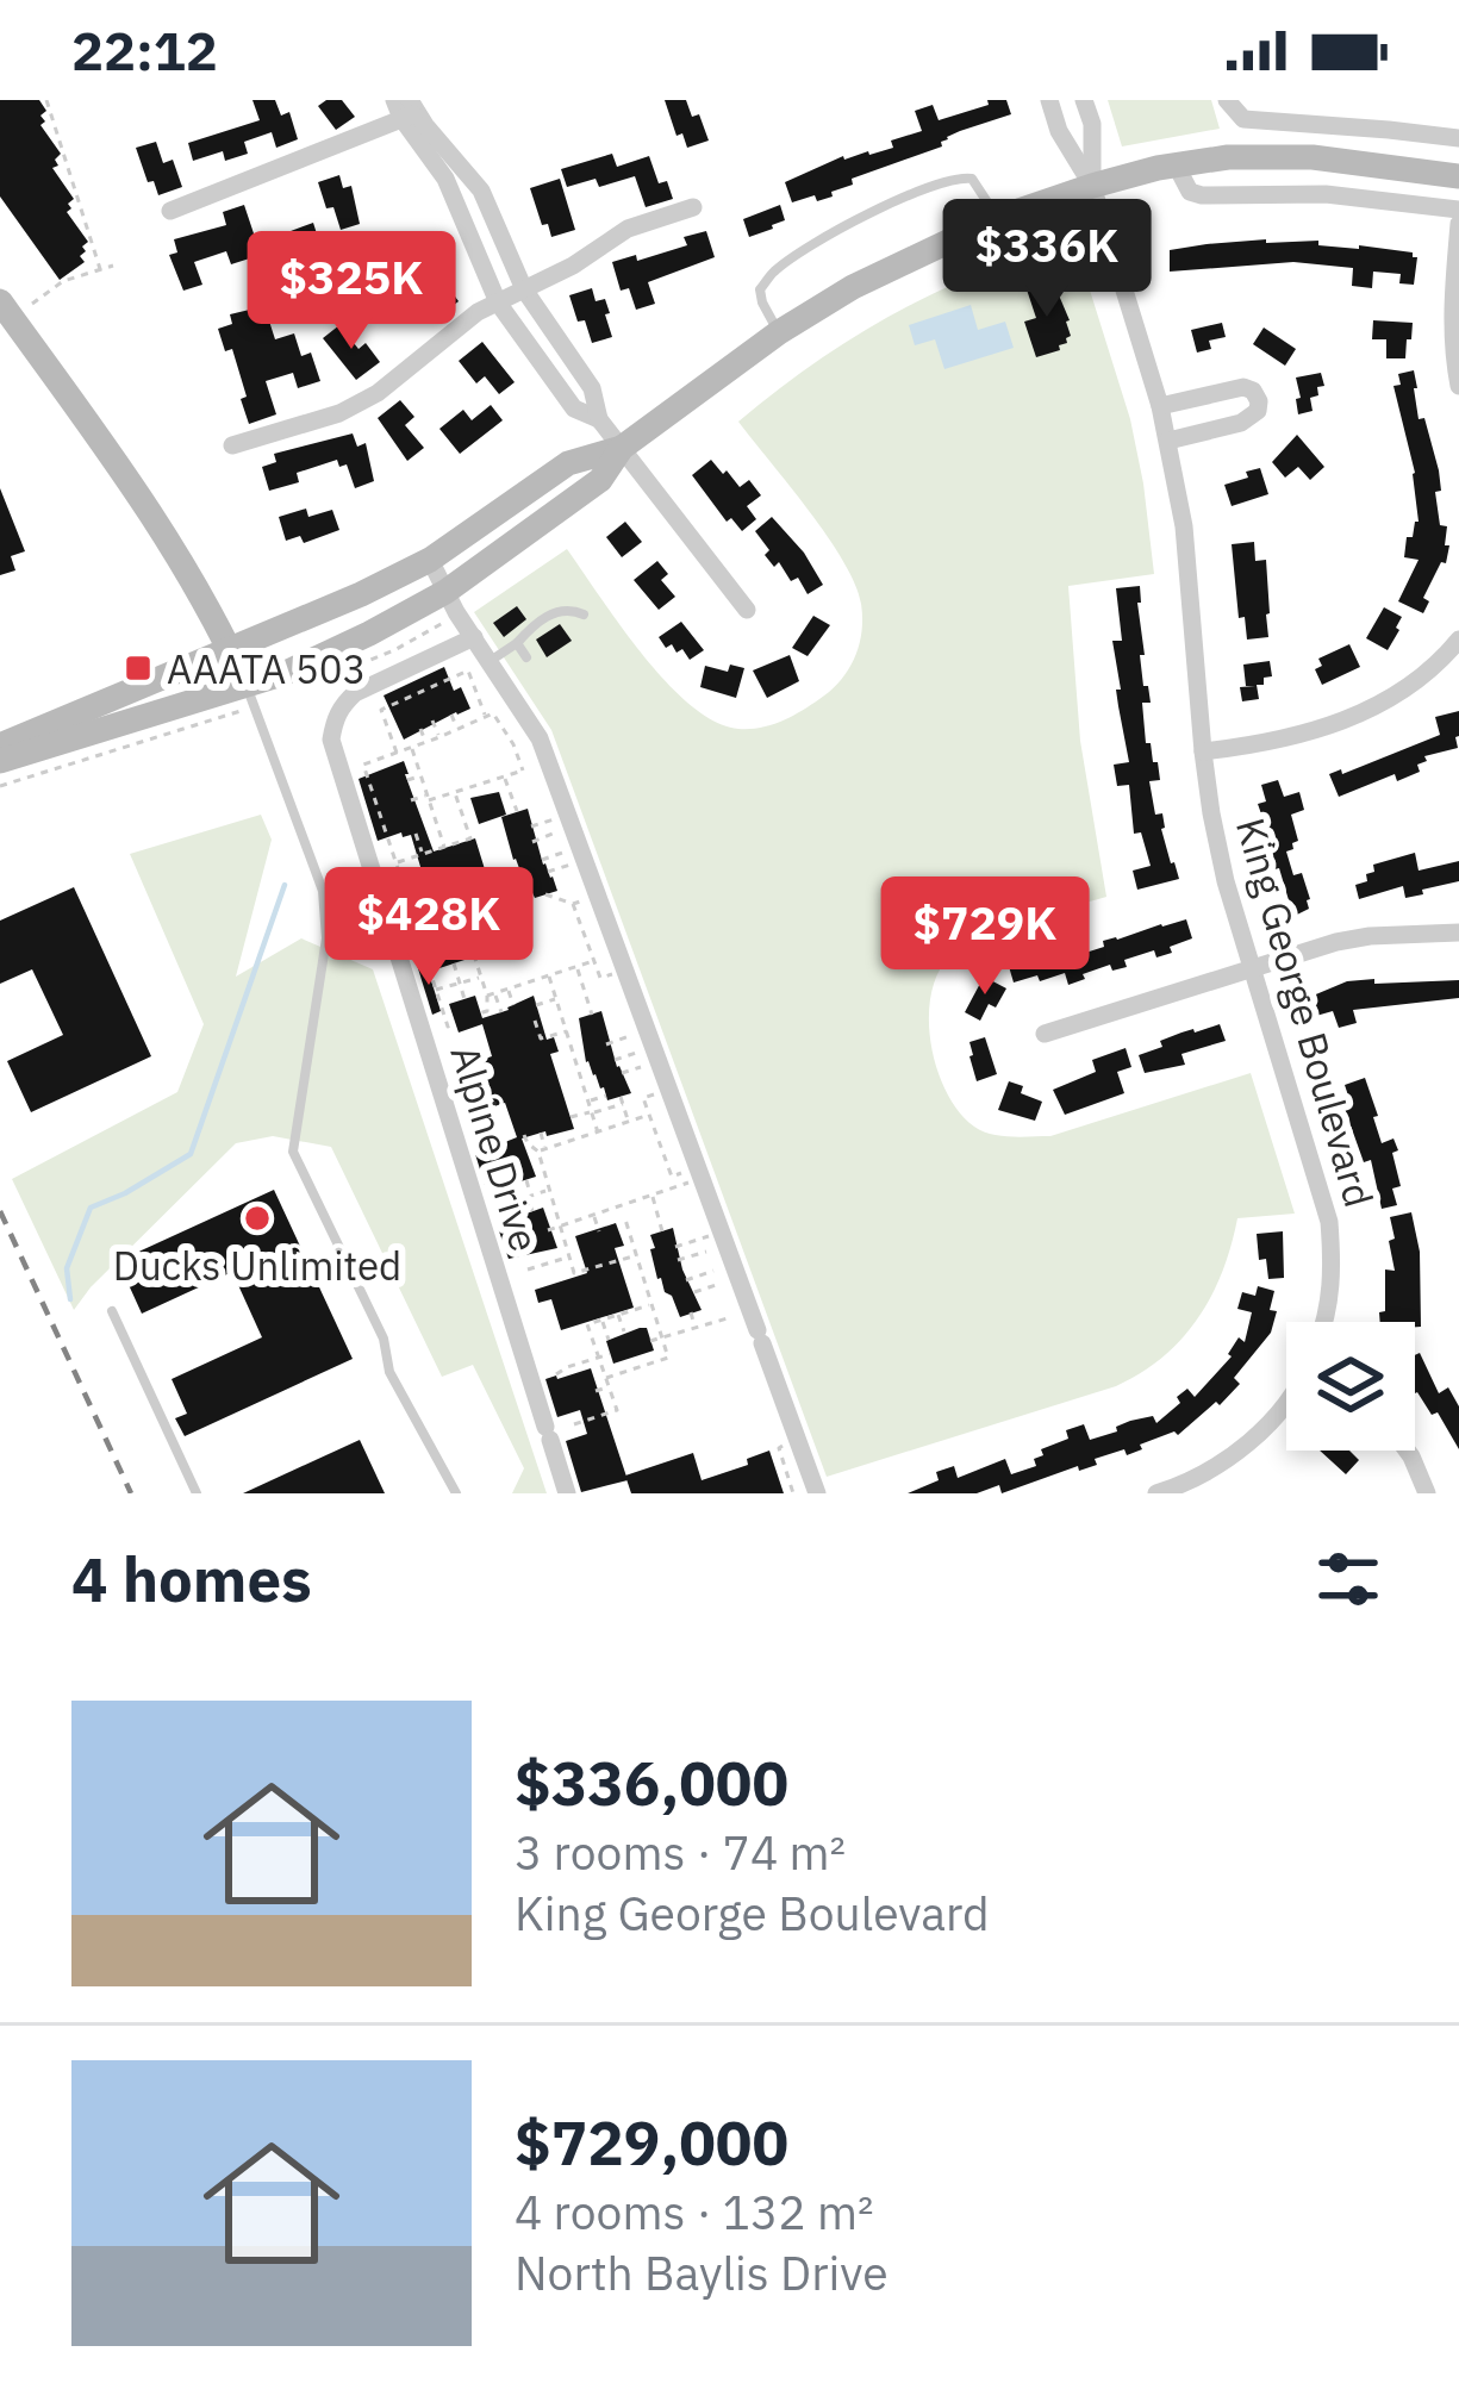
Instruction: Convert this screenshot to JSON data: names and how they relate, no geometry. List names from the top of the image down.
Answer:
{
  "streets": {
    "street": ["King George Boulevard", "Alpine Drive"]
  },
  "places": {
    "transit": ["AAATA 503"],
    "other": ["Ducks Unlimited"]
  },
  "page": {
    "status": "22:12",
    "price": [
      "$336K",
      "$325K",
      "$428K",
      "$729K"
    ],
    "heading": "4 homes",
    "list": [
      {
        "name": "$336,000",
        "note": "3 rooms · 74 m² · King George Boulevard"
      },
      {
        "name": "$729,000",
        "note": "4 rooms · 132 m² · North Baylis Drive"
      }
    ]
  }
}
